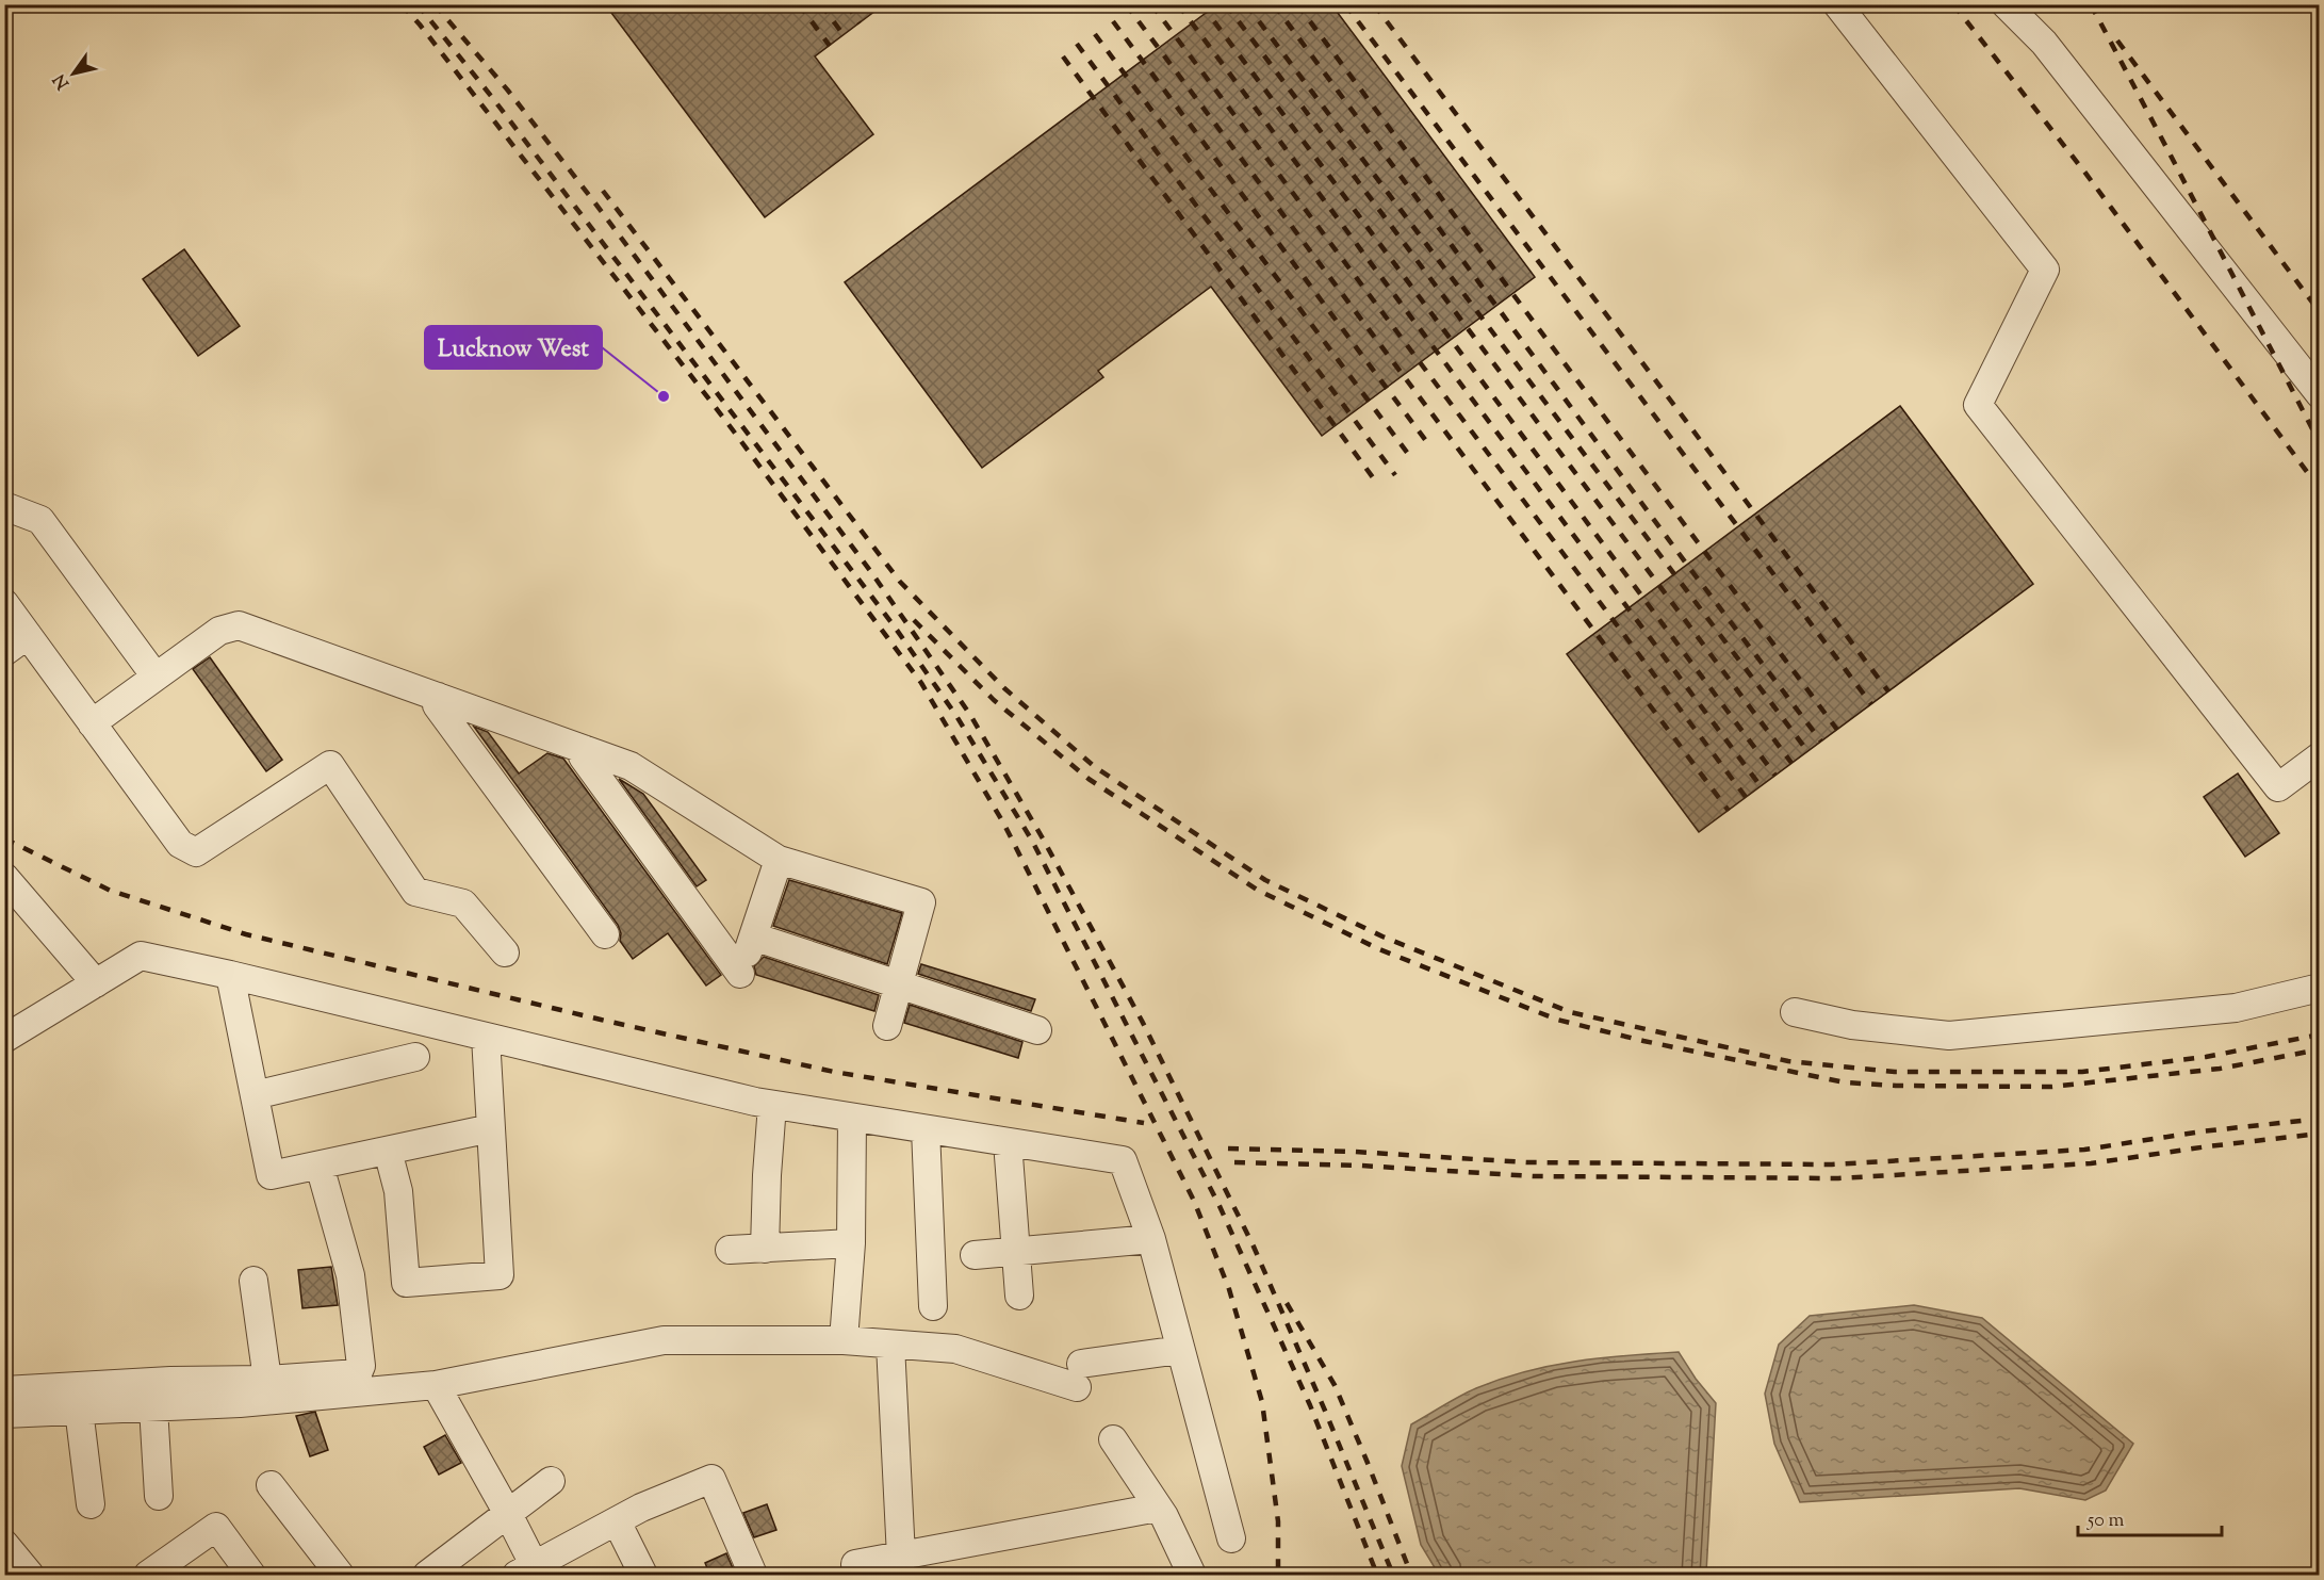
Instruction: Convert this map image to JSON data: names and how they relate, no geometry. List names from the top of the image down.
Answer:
{
  "places": ["Lucknow West"],
  "scale_bar": "50 m",
  "north": "bottom left"
}
